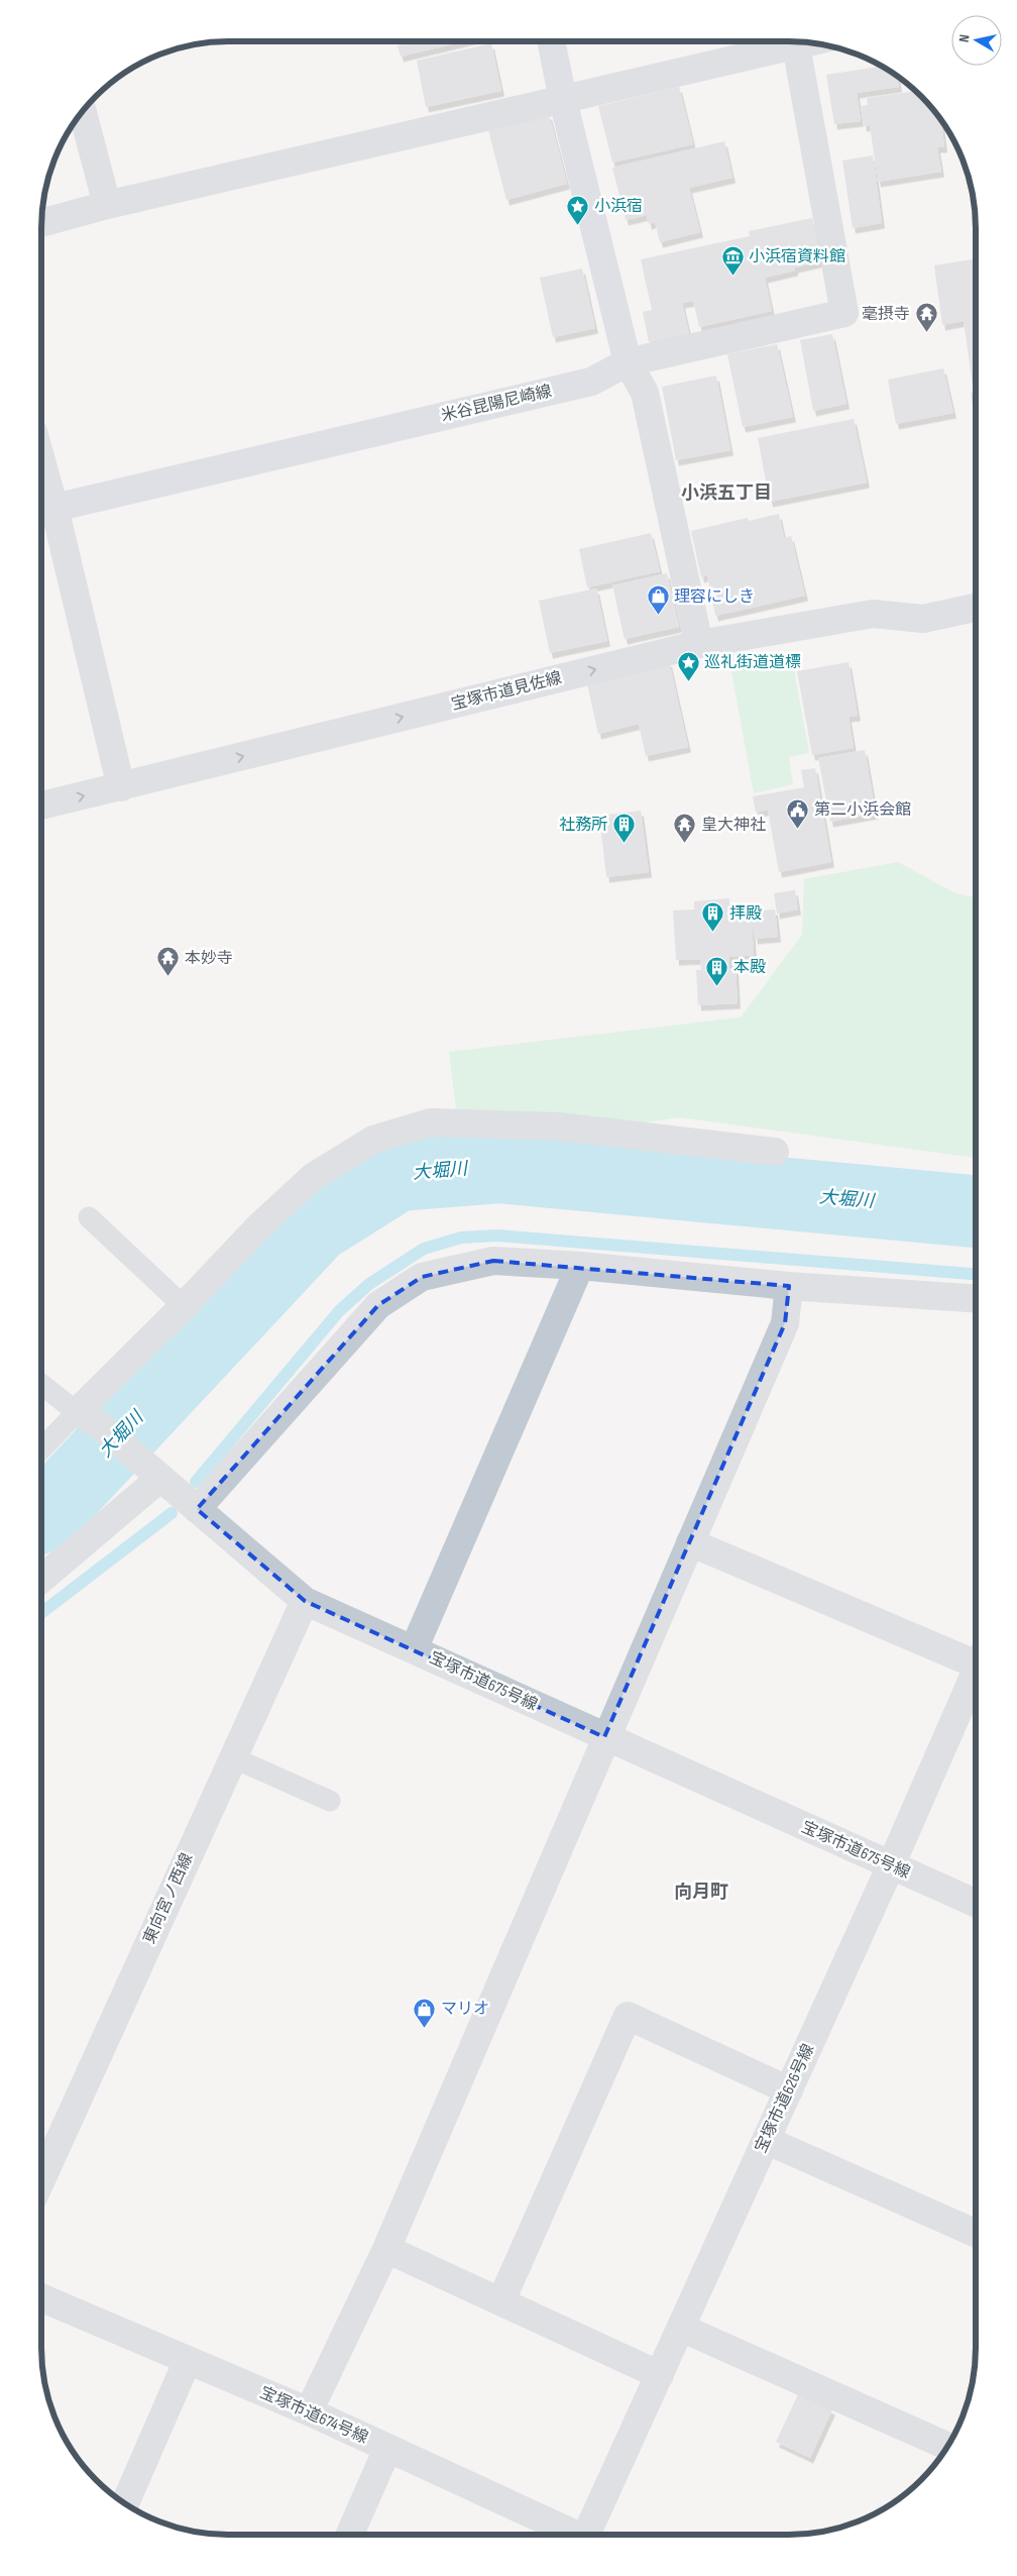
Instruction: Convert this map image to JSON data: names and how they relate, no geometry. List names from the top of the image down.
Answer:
{
  "streets": {
    "main road": ["米谷昆陽尼崎線"],
    "street": [
      "宝塚市道見佐線",
      "宝塚市道675号線",
      "東向宮ノ西線",
      "宝塚市道626号線",
      "宝塚市道674号線"
    ]
  },
  "crossings": [
    ["宝塚市道675号線", "東向宮ノ西線"],
    ["宝塚市道675号線", "宝塚市道626号線"]
  ],
  "one_way": ["宝塚市道見佐線"],
  "districts": ["小浜五丁目", "向月町"],
  "water": ["大堀川"],
  "places": {
    "place": ["小浜宿", "巡礼街道道標"],
    "museum": ["小浜宿資料館"],
    "temple": ["毫摂寺", "皇大神社", "本妙寺"],
    "shop": ["理容にしき", "マリオ"],
    "public building": ["第二小浜会館"],
    "building": ["社務所", "拝殿", "本殿"]
  },
  "north": "left"
}
